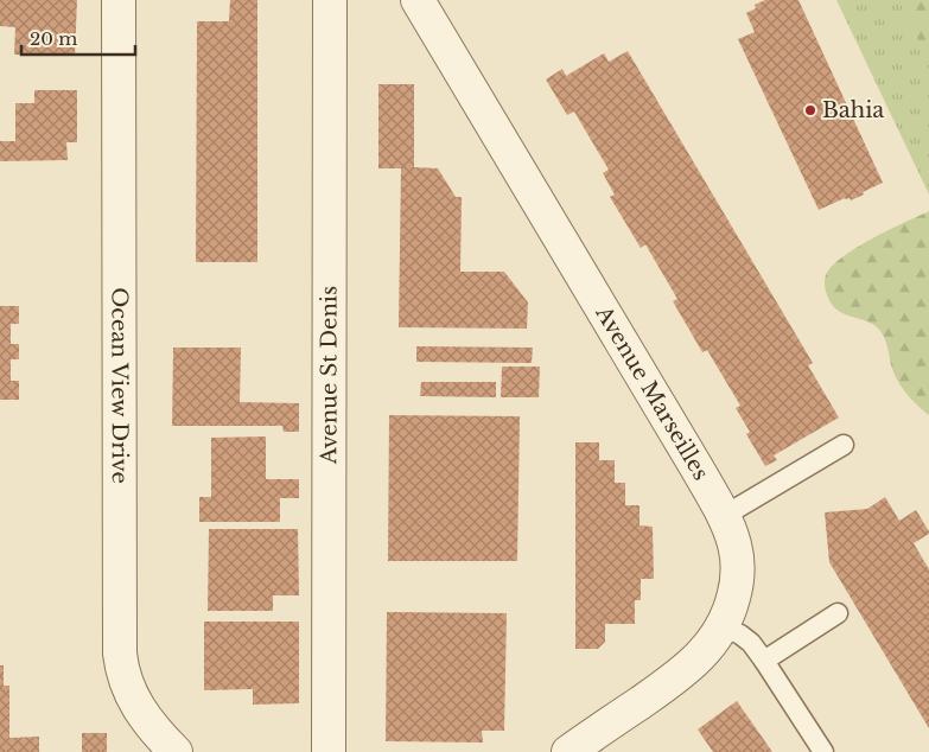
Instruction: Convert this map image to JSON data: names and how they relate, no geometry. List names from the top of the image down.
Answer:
{
  "streets": {
    "street": ["Avenue St Denis", "Ocean View Drive", "Avenue Marseilles"]
  },
  "places": ["Bahia"],
  "scale_bar": "20 m"
}
